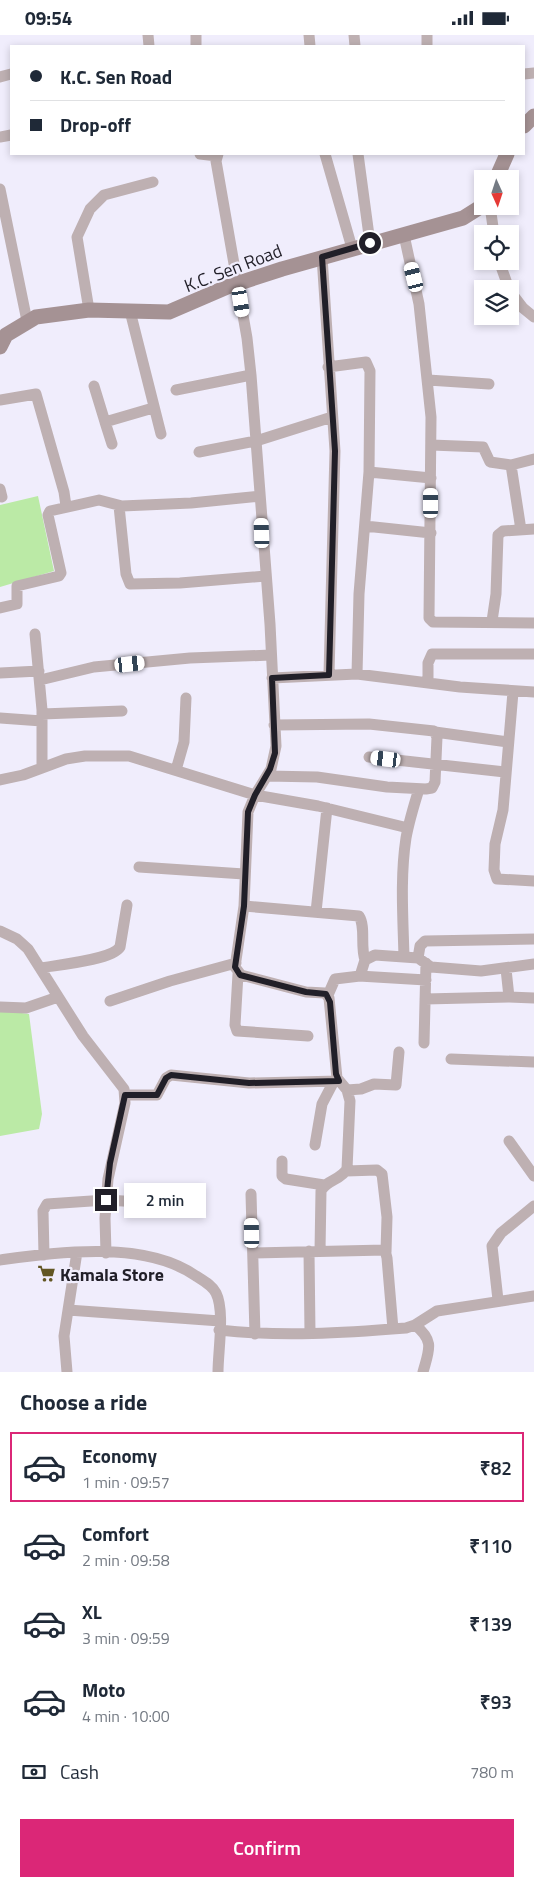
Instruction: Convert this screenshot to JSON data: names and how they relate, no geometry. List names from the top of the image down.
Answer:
{
  "streets": {
    "street": ["K.C. Sen Road"]
  },
  "places": {
    "supermarket": ["Kamala Store"]
  },
  "north": "bottom",
  "page": {
    "status": "09:54",
    "banner": ["K.C. Sen Road", "Drop-off"],
    "bubble": "2 min",
    "heading": "Choose a ride",
    "list": [
      {
        "name": "Economy",
        "note": "1 min · 09:57",
        "value": "₹82"
      },
      {
        "name": "Comfort",
        "note": "2 min · 09:58",
        "value": "₹110"
      },
      {
        "name": "XL",
        "note": "3 min · 09:59",
        "value": "₹139"
      },
      {
        "name": "Moto",
        "note": "4 min · 10:00",
        "value": "₹93"
      }
    ],
    "pay": ["Cash", "780 m"],
    "buttons": "Confirm"
  }
}
